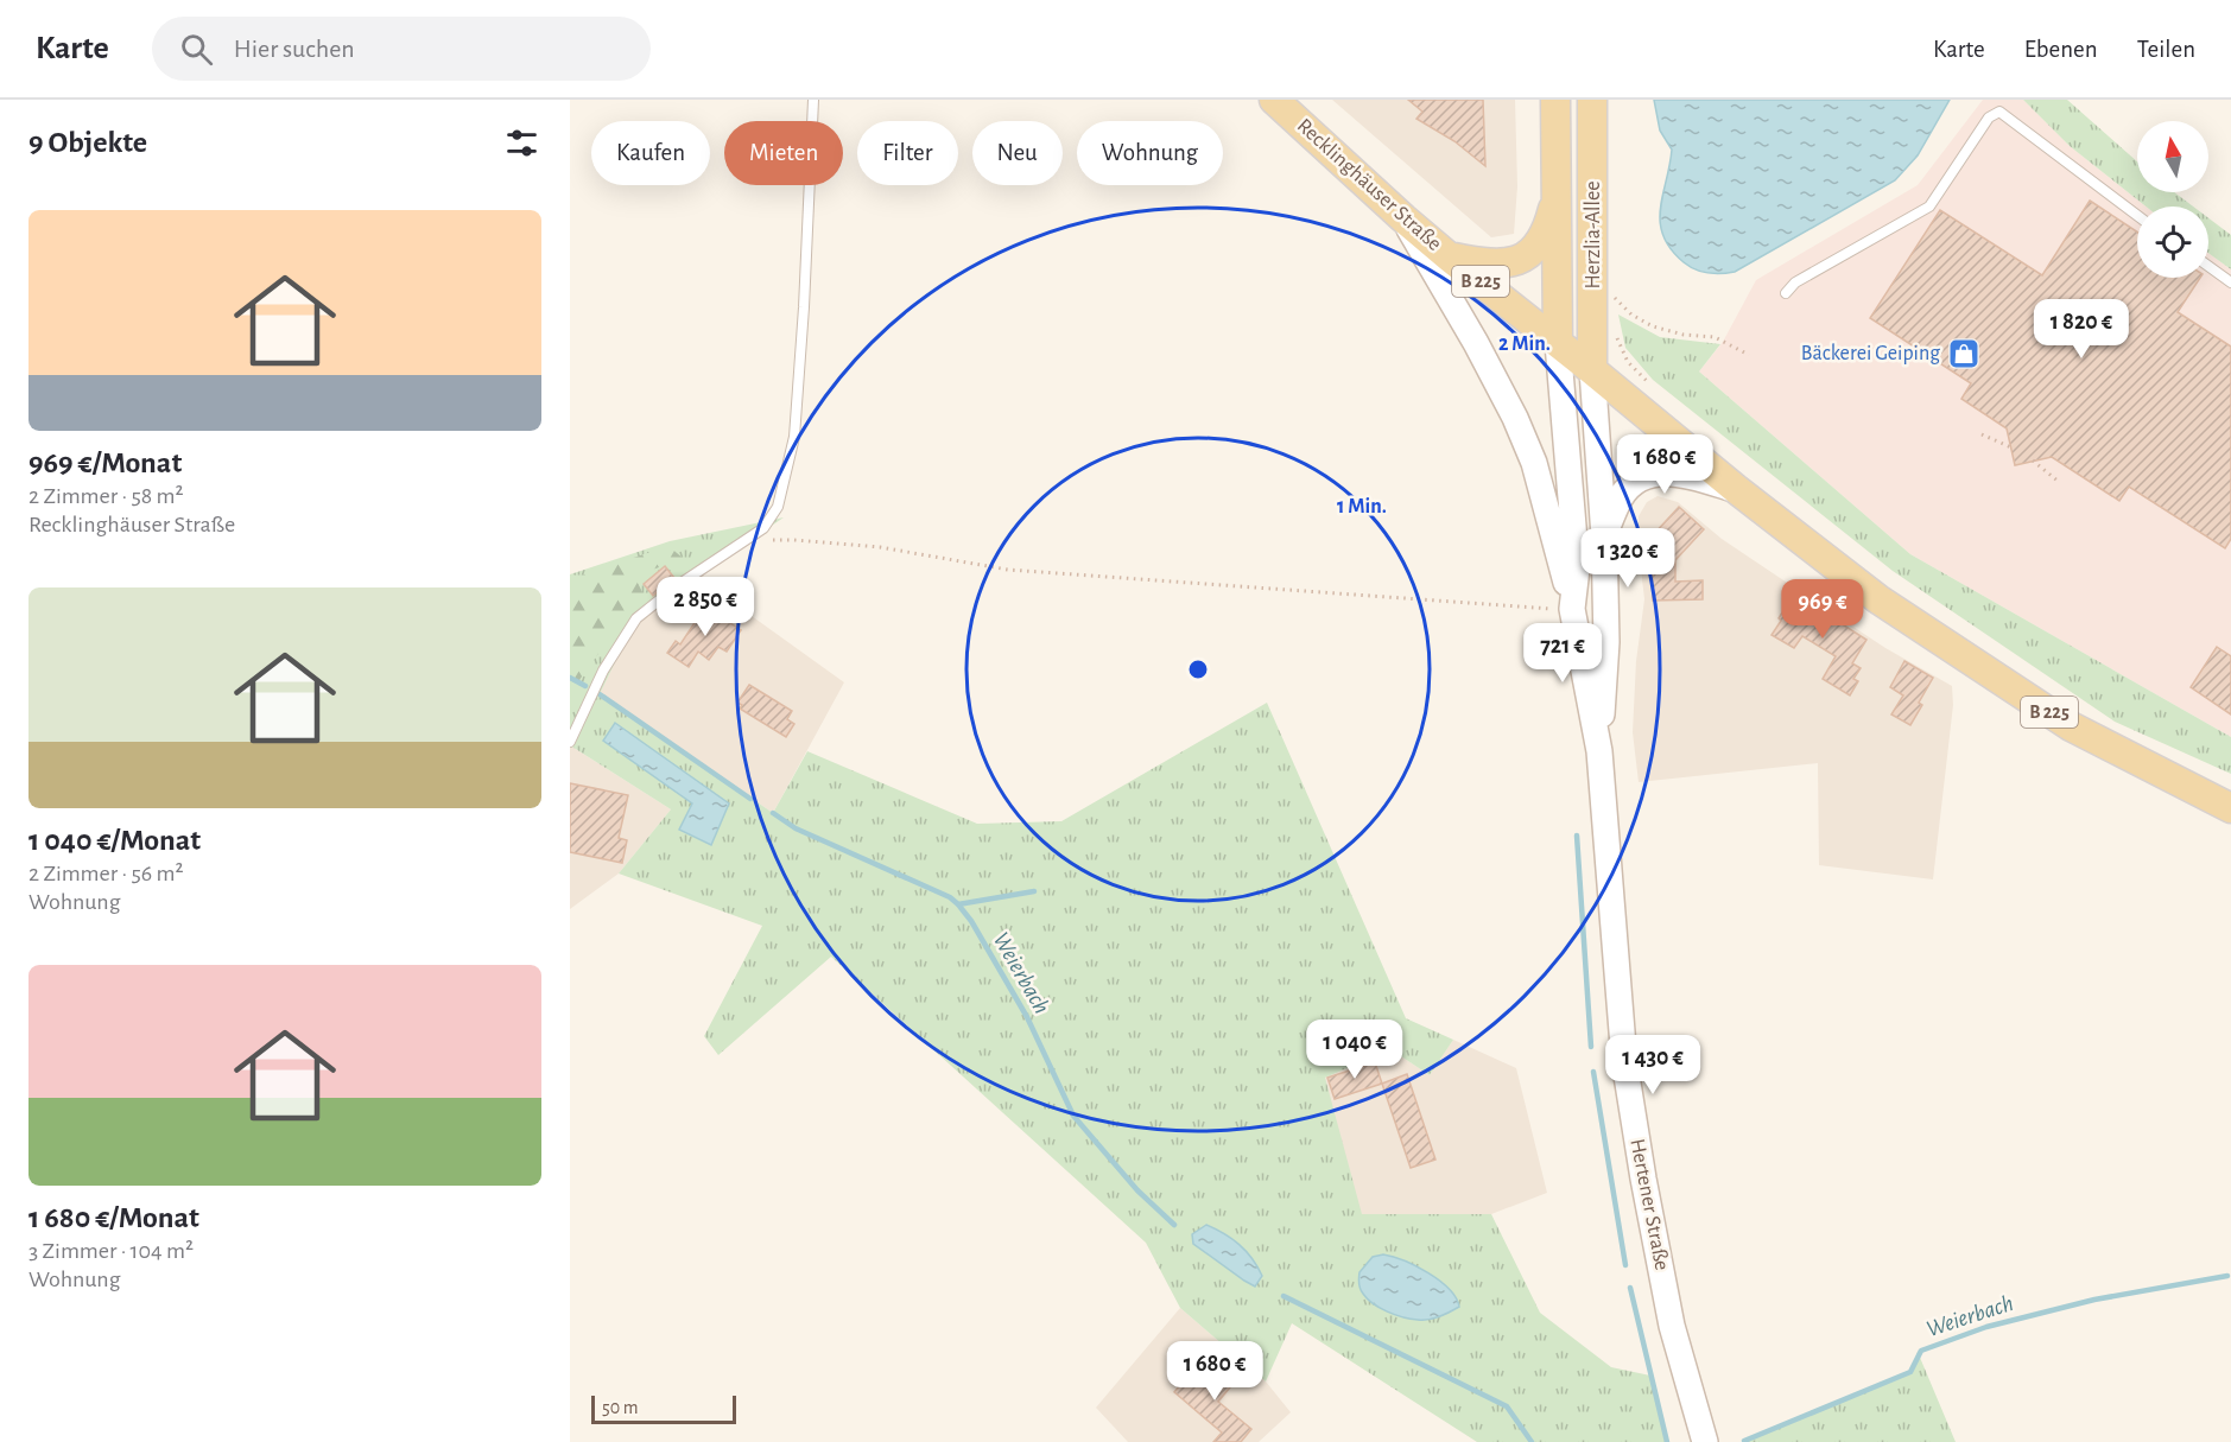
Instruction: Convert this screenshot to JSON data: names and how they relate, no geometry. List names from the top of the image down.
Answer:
{
  "streets": {
    "main road": [
      "Recklinghäuser Straße",
      "Herzlia-Allee",
      "B 225",
      "Hertener Straße"
    ]
  },
  "crossings": [
    ["Recklinghäuser Straße", "Herzlia-Allee"],
    ["Recklinghäuser Straße", "Hertener Straße"],
    ["Herzlia-Allee", "Hertener Straße"]
  ],
  "water": ["Weierbach"],
  "places": {
    "shop": ["Bäckerei Geiping"]
  },
  "scale_bar": "50 m",
  "north": "top",
  "page": {
    "header": "Karte",
    "search": "Hier suchen",
    "nav": ["Karte", "Ebenen", "Teilen"],
    "heading": "9 Objekte",
    "chip": [
      "Kaufen",
      "Mieten",
      "Filter",
      "Neu",
      "Wohnung"
    ],
    "list": [
      {
        "name": "969 €/Monat",
        "note": "2 Zimmer · 58 m² · Recklinghäuser Straße"
      },
      {
        "name": "1 040 €/Monat",
        "note": "2 Zimmer · 56 m² · Wohnung"
      },
      {
        "name": "1 680 €/Monat",
        "note": "3 Zimmer · 104 m² · Wohnung"
      }
    ],
    "price": [
      "1 820 €",
      "1 680 €",
      "1 320 €",
      "2 850 €",
      "969 €",
      "721 €",
      "1 040 €",
      "1 430 €",
      "1 680 €"
    ],
    "scale": "50 m"
  },
  "rings": ["2 Min.", "1 Min."]
}
